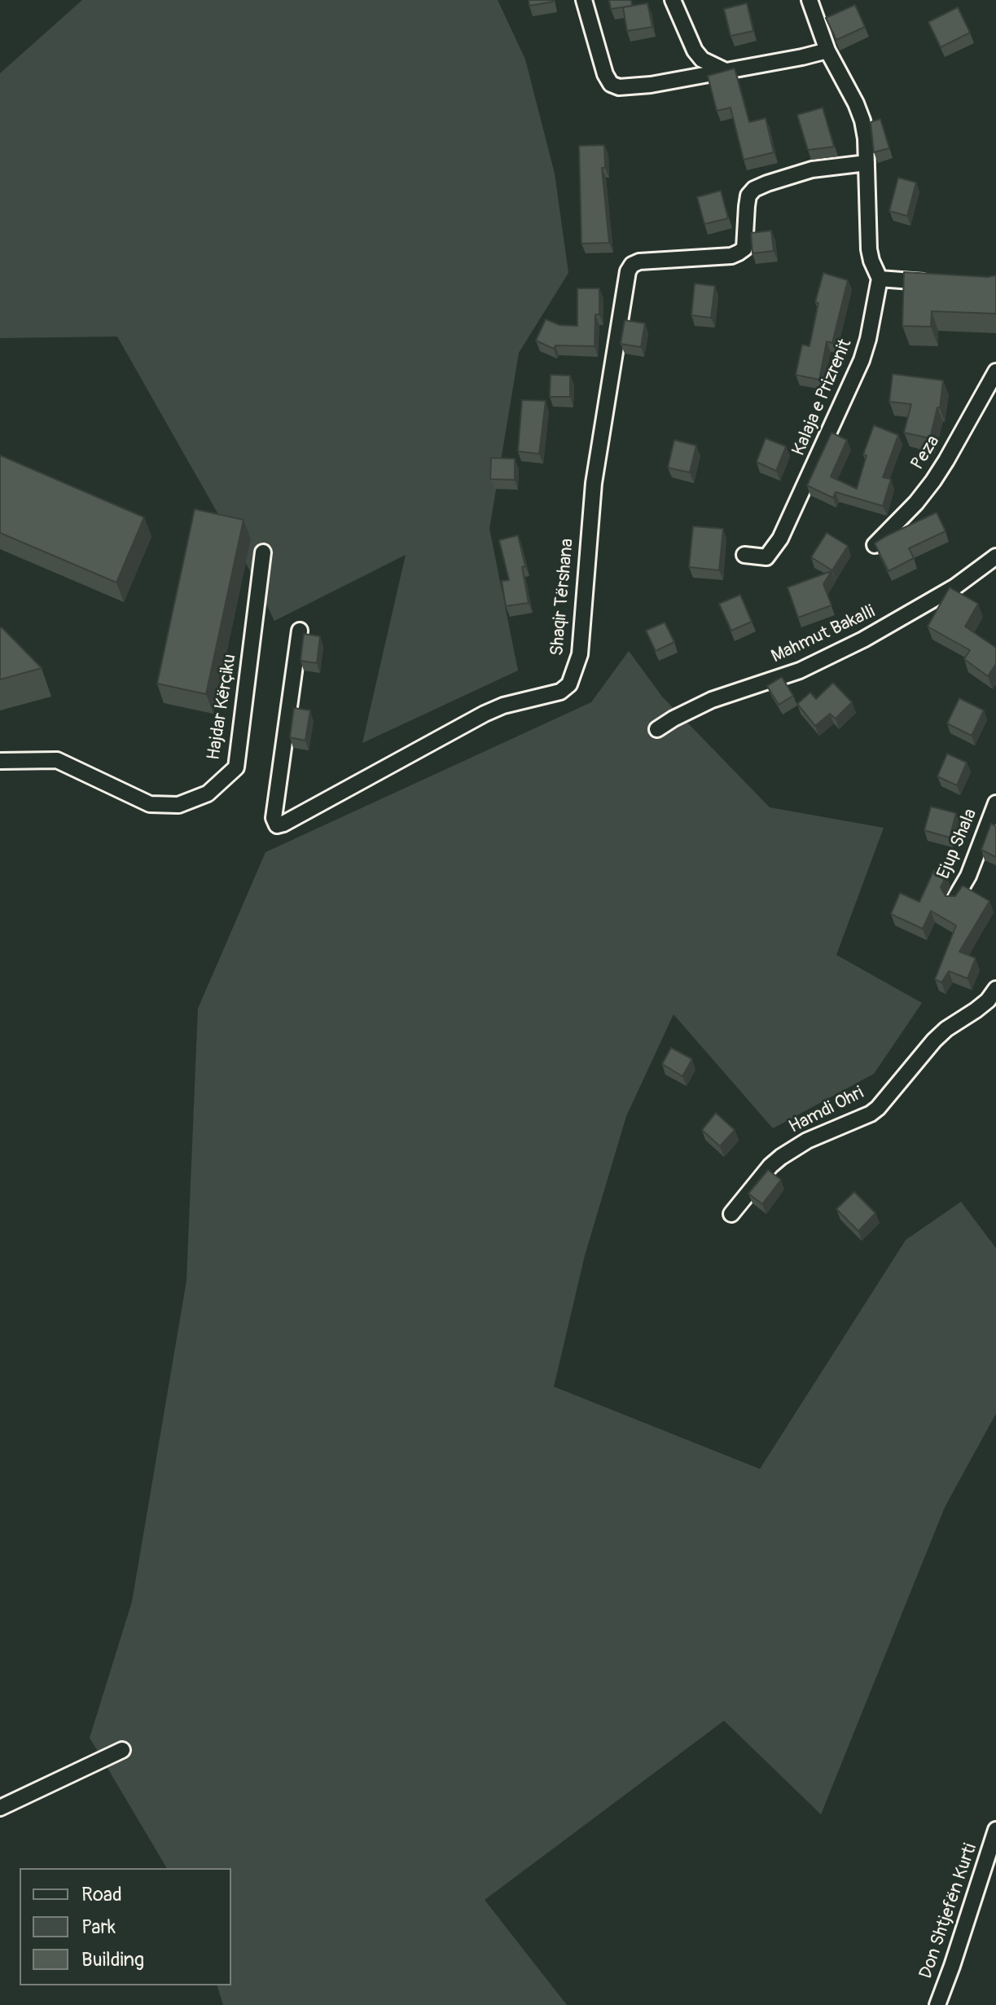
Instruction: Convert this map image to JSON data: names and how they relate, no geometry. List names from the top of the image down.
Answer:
{
  "streets": {
    "street": [
      "Kalaja e Prizrenit",
      "Peza",
      "Shaqir Tërshana",
      "Mahmut Bakalli",
      "Hajdar Kërçiku",
      "Ejup Shala",
      "Hamdi Ohri",
      "Don Shtjefën Kurti"
    ]
  },
  "crossings": [
    ["Kalaja e Prizrenit", "Shaqir Tërshana"]
  ],
  "legend": ["Road", "Park", "Building"]
}
